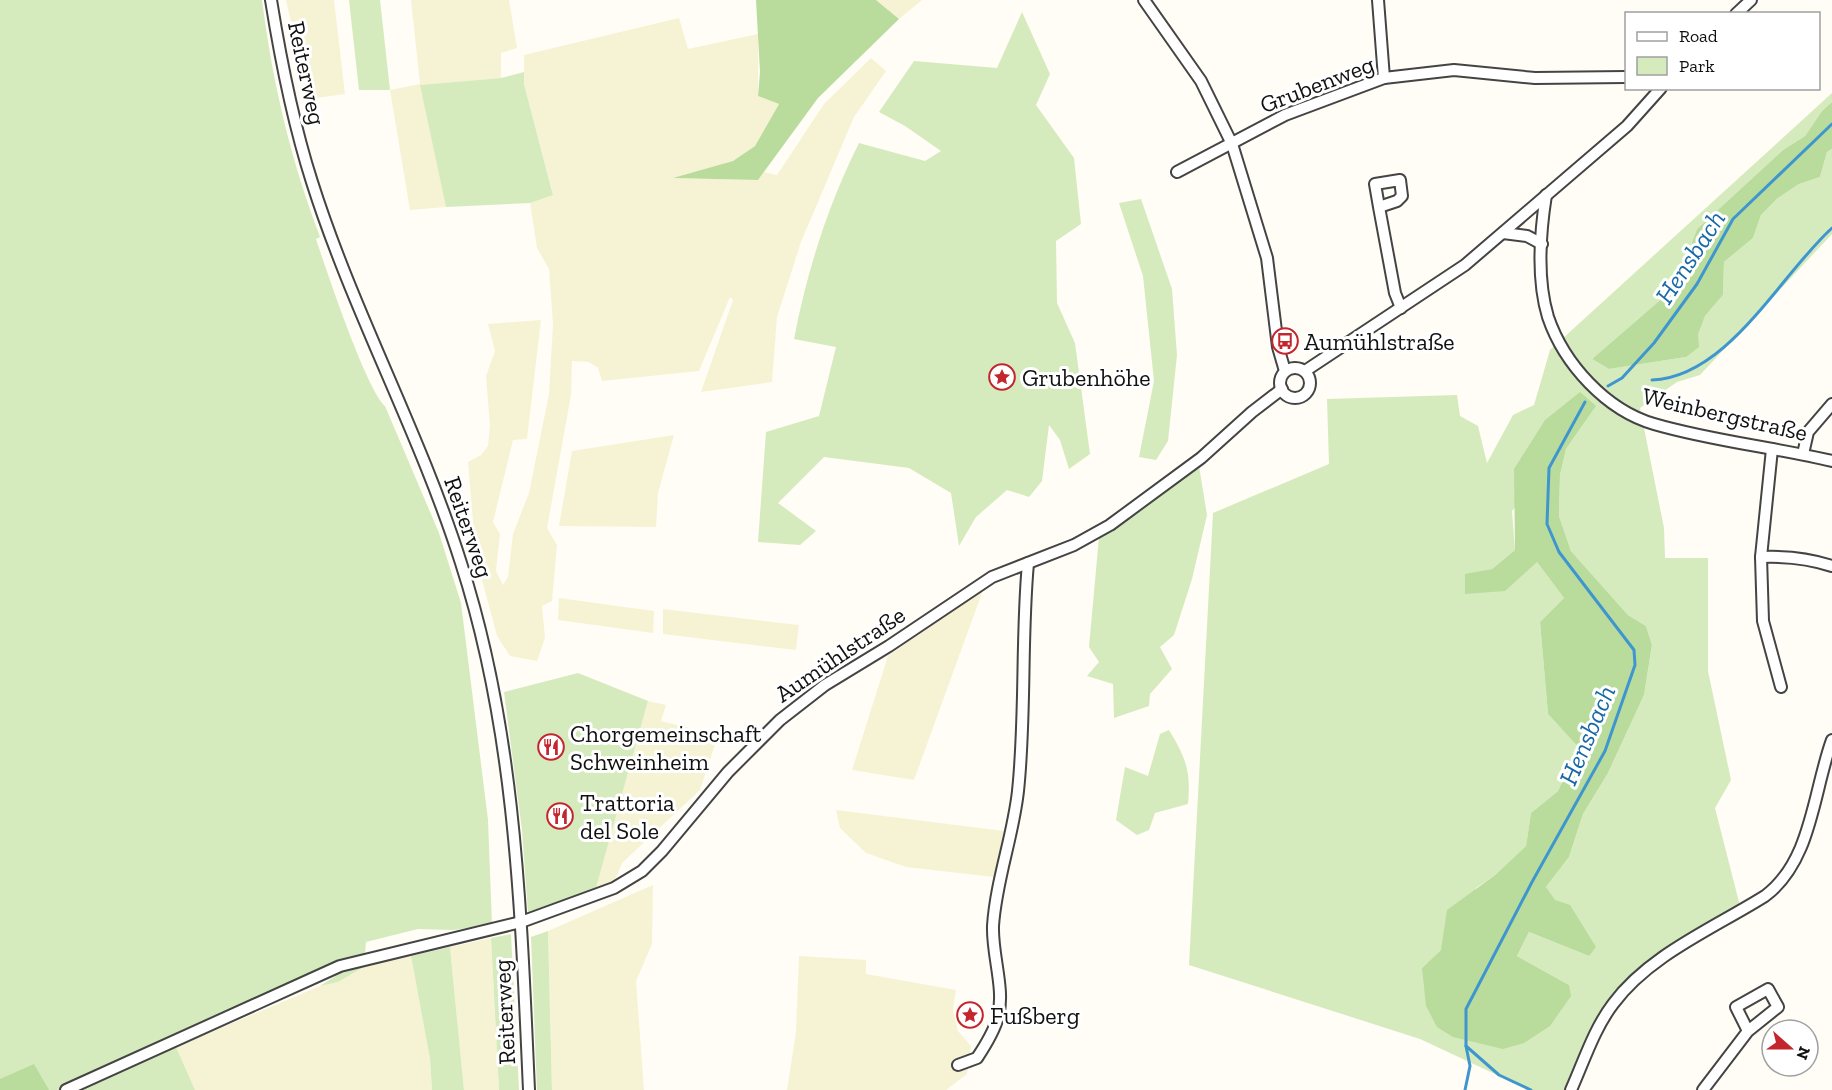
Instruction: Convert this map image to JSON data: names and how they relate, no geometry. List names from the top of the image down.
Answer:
{
  "streets": {
    "street": [
      "Reiterweg",
      "Grubenweg",
      "Weinbergstraße",
      "Aumühlstraße"
    ]
  },
  "crossings": [
    ["Reiterweg", "Aumühlstraße"]
  ],
  "water": ["Hensbach"],
  "places": {
    "bus stop": ["Aumühlstraße"],
    "place": ["Grubenhöhe", "Fußberg"],
    "restaurant": ["Chorgemeinschaft Schweinheim", "Trattoria del Sole"]
  },
  "legend": ["Road", "Park"],
  "north": "right"
}
